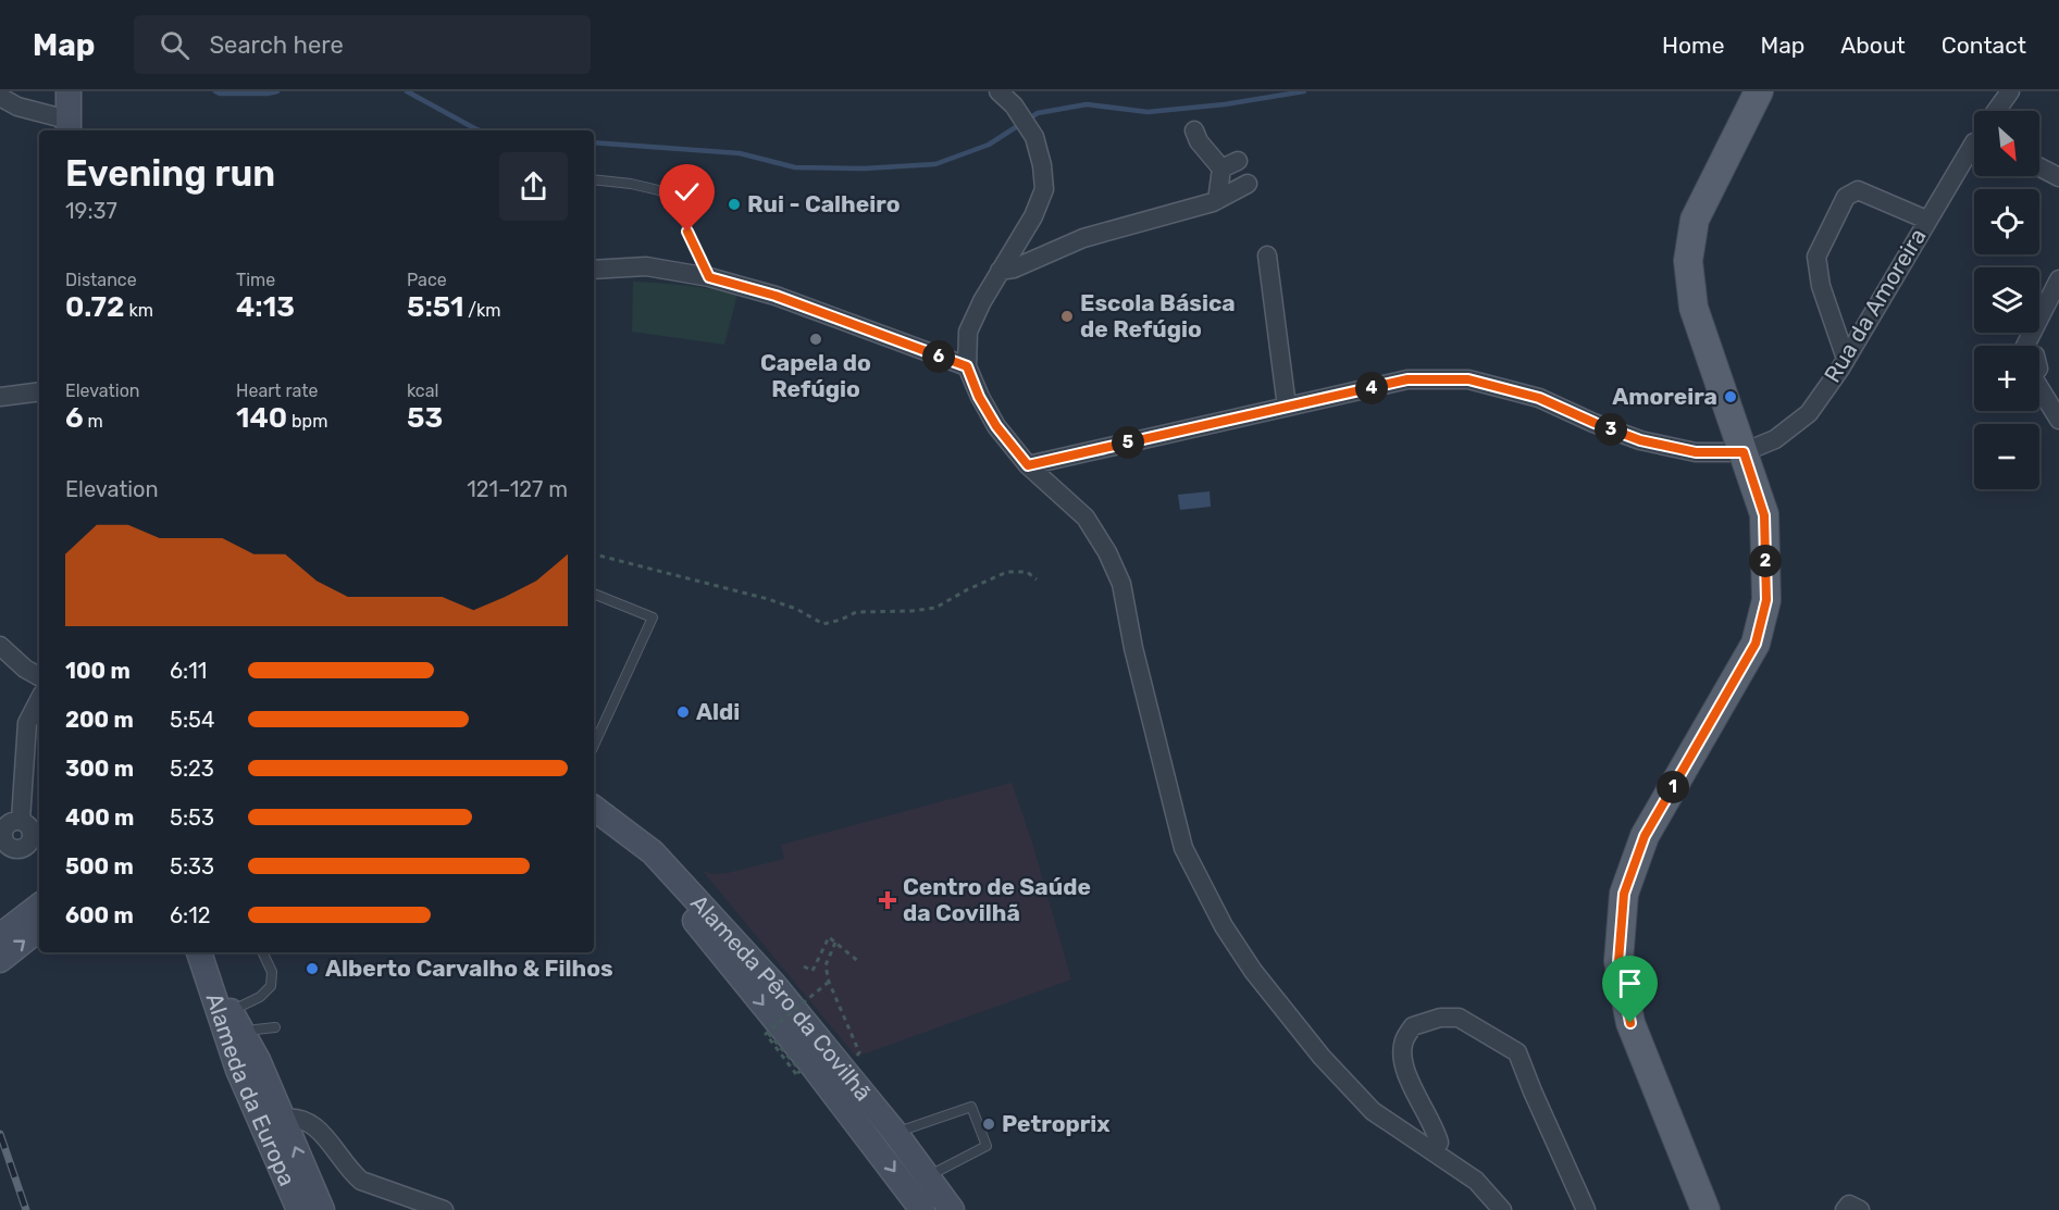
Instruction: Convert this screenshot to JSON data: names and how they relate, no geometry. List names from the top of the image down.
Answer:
{
  "streets": {
    "main road": ["Alameda Pêro da Covilhã", "Alameda da Europa"],
    "street": ["Rua da Amoreira"]
  },
  "places": {
    "other": [
      "Rui - Calheiro",
      "Escola Básica de Refúgio",
      "Capela do Refúgio",
      "Amoreira",
      "Aldi",
      "Alberto Carvalho & Filhos",
      "Petroprix"
    ],
    "health": ["Centro de Saúde da Covilhã"]
  },
  "north": "bottom right",
  "page": {
    "header": "Map",
    "search": "Search here",
    "nav": [
      "Home",
      "Map",
      "About",
      "Contact"
    ],
    "map_buttons": ["+", "−"],
    "heading": ["Evening run", "19:37"],
    "stats": [
      ["Distance", "0.72 km"],
      ["Time", "4:13"],
      ["Pace", "5:51 /km"],
      ["Elevation", "6 m"],
      ["Heart rate", "140 bpm"],
      ["kcal", "53"]
    ],
    "pins": [
      "6",
      "4",
      "3",
      "5",
      "2",
      "1"
    ],
    "chart": ["Elevation", "121–127 m"],
    "list": [
      {
        "name": "100 m",
        "note": "6:11"
      },
      {
        "name": "200 m",
        "note": "5:54"
      },
      {
        "name": "300 m",
        "note": "5:23"
      },
      {
        "name": "400 m",
        "note": "5:53"
      },
      {
        "name": "500 m",
        "note": "5:33"
      },
      {
        "name": "600 m",
        "note": "6:12"
      }
    ]
  }
}
